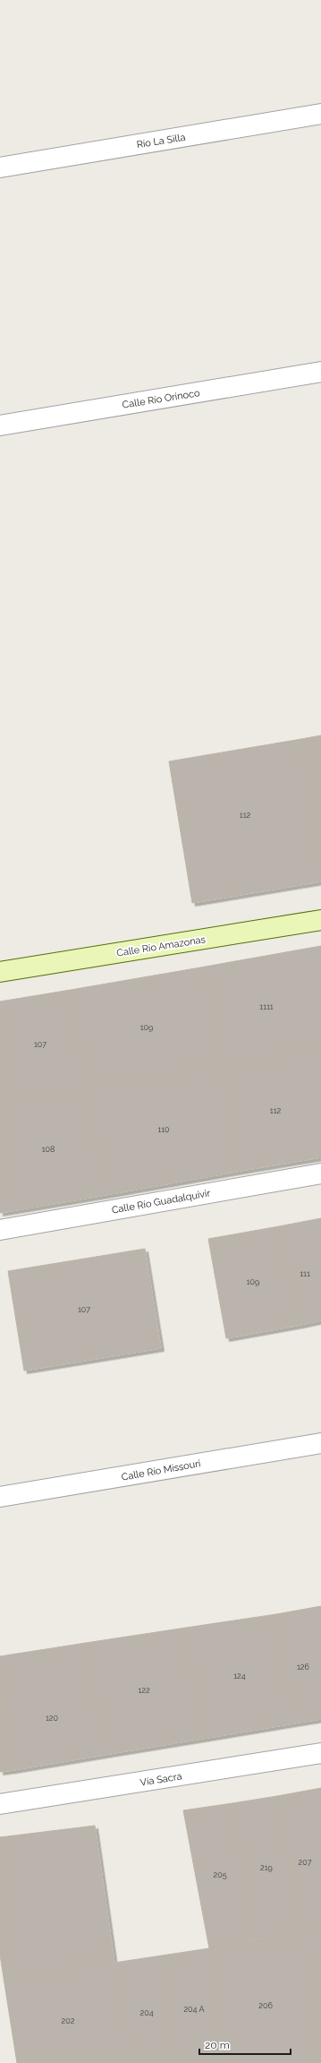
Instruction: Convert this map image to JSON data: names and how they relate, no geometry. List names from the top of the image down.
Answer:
{
  "streets": {
    "street": [
      "Río La Silla",
      "Calle Río Orinoco",
      "Calle Río Amazonas",
      "Calle Río Guadalquivir",
      "Calle Río Missouri",
      "Vía Sacra"
    ]
  },
  "house_numbers": [
    "112",
    "1111",
    "109",
    "107",
    "112",
    "110",
    "108",
    "111",
    "109",
    "107",
    "126",
    "124",
    "122",
    "120",
    "207",
    "219",
    "205",
    "206",
    "204 A",
    "204",
    "202"
  ],
  "scale_bar": "20 m"
}
